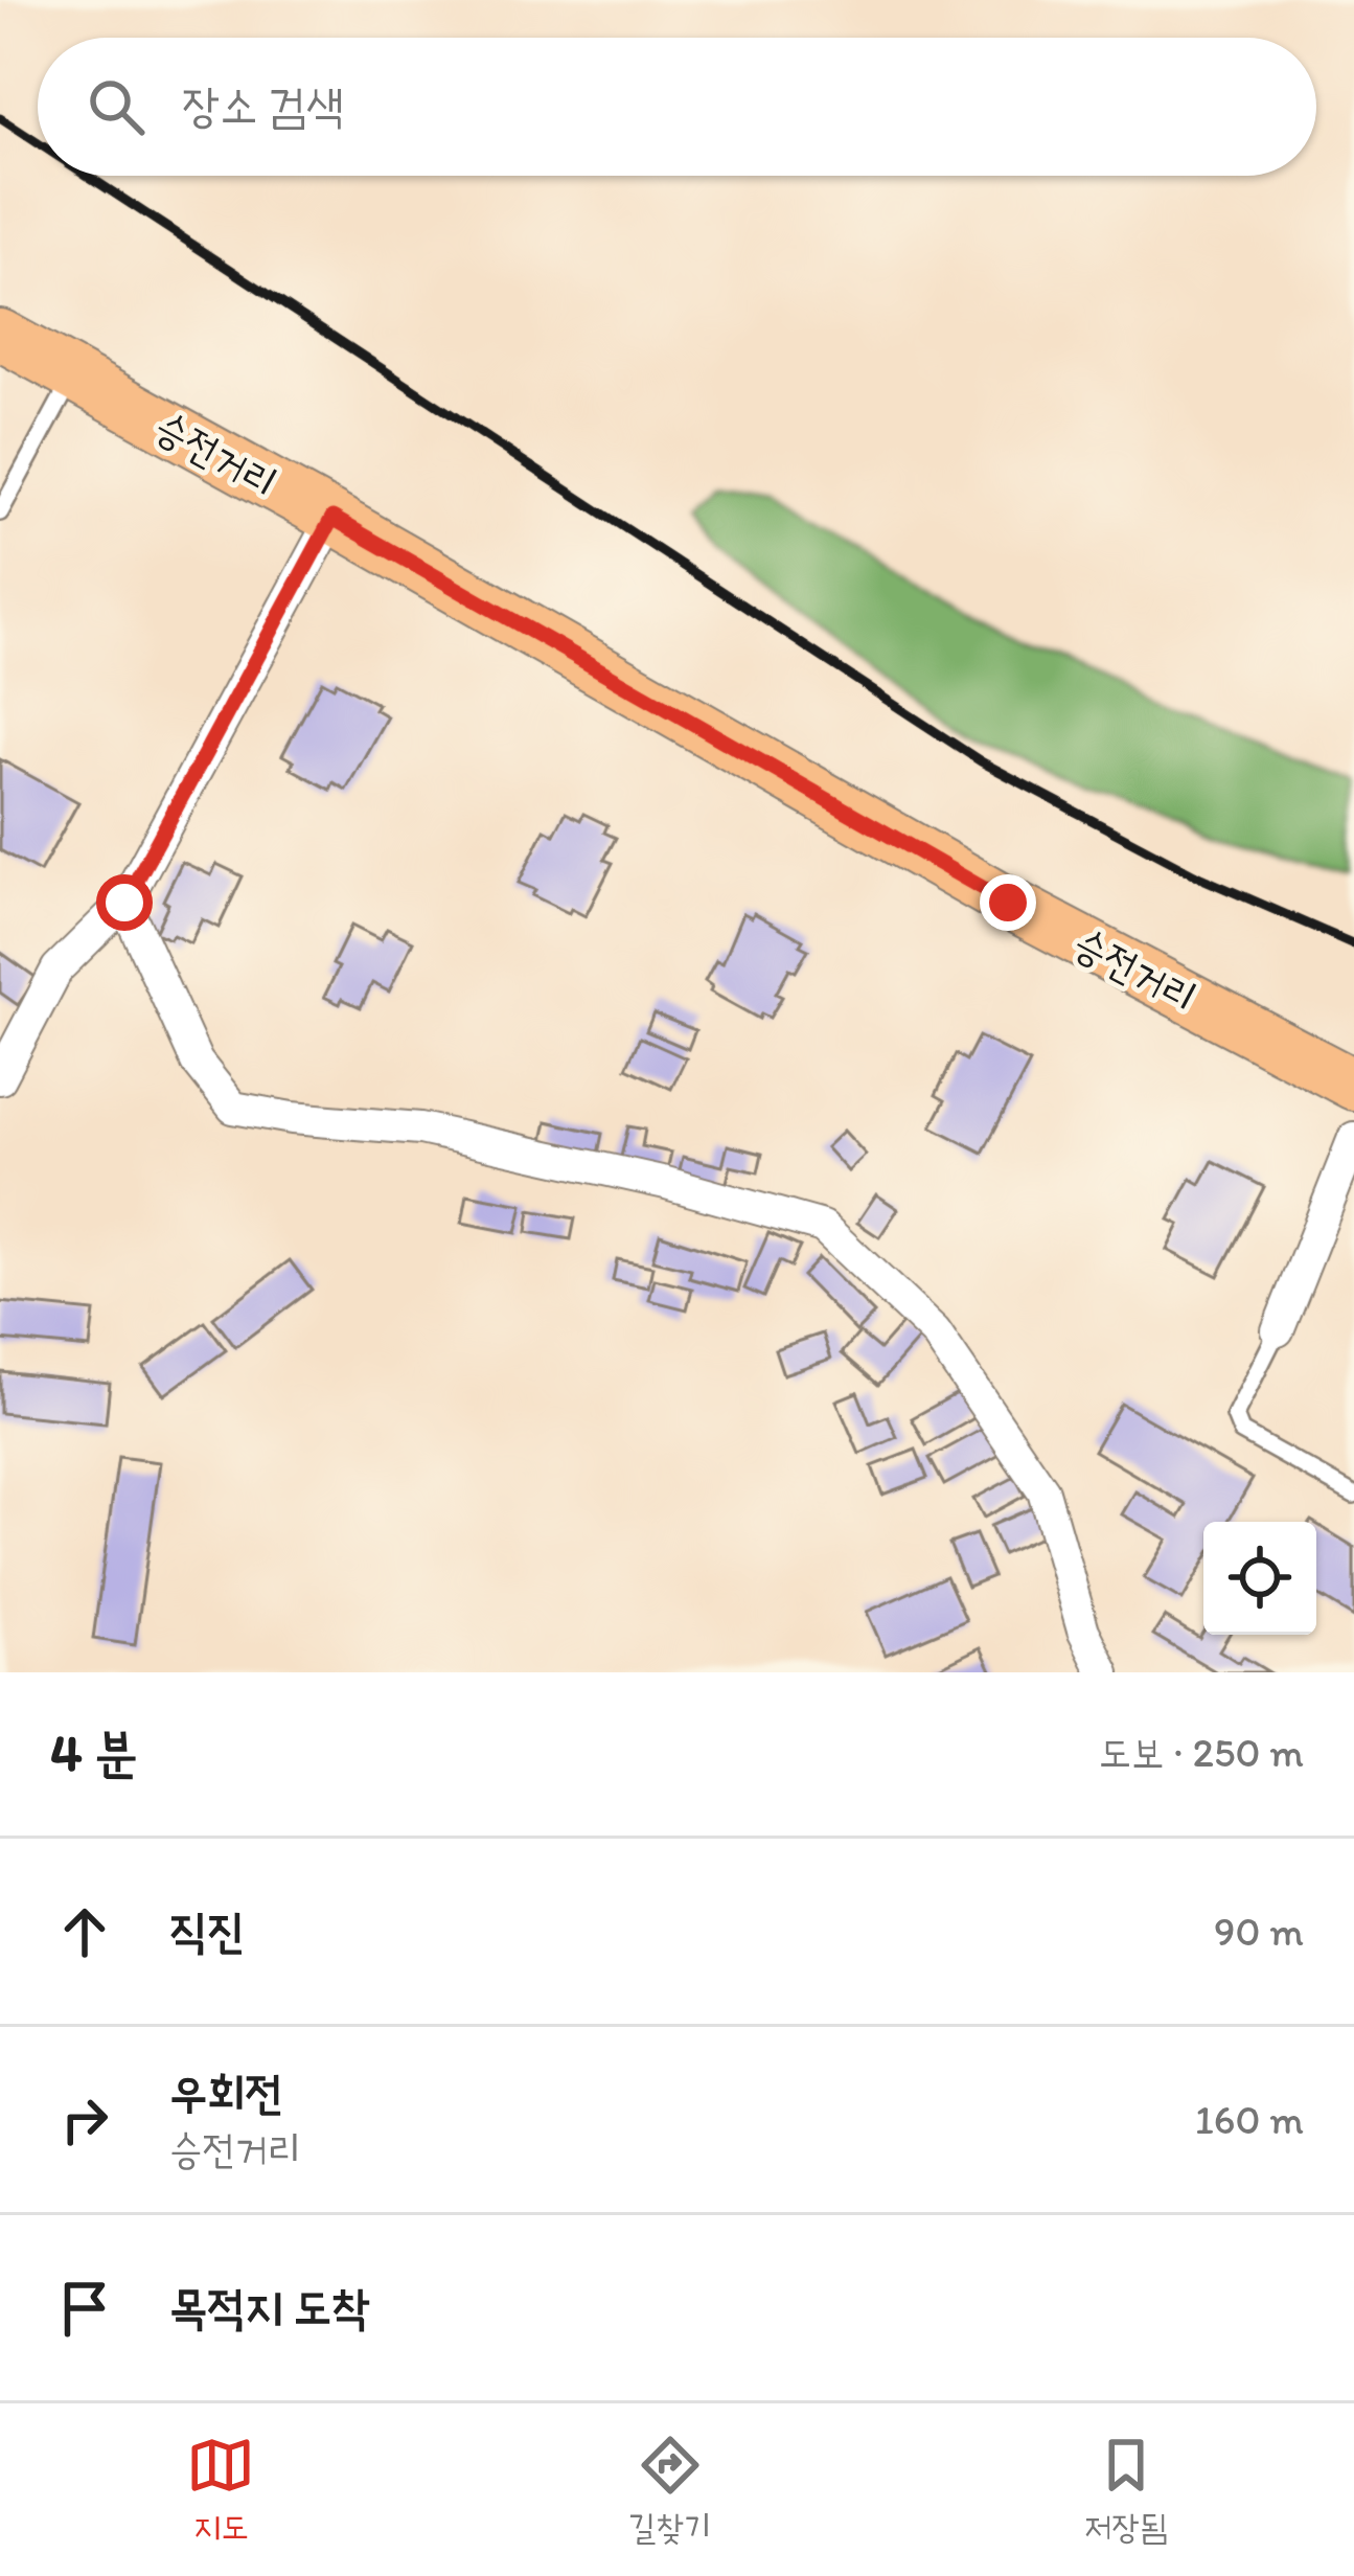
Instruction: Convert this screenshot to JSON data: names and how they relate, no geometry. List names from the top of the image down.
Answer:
{
  "streets": {
    "main road": ["승전거리"]
  },
  "page": {
    "search": "장소 검색",
    "heading": ["4 분", "도보 · 250 m"],
    "list": [
      ["직진", "90 m"],
      ["우회전", "승전거리", "160 m"],
      "목적지 도착"
    ],
    "nav": ["지도", "길찾기", "저장됨"]
  }
}
